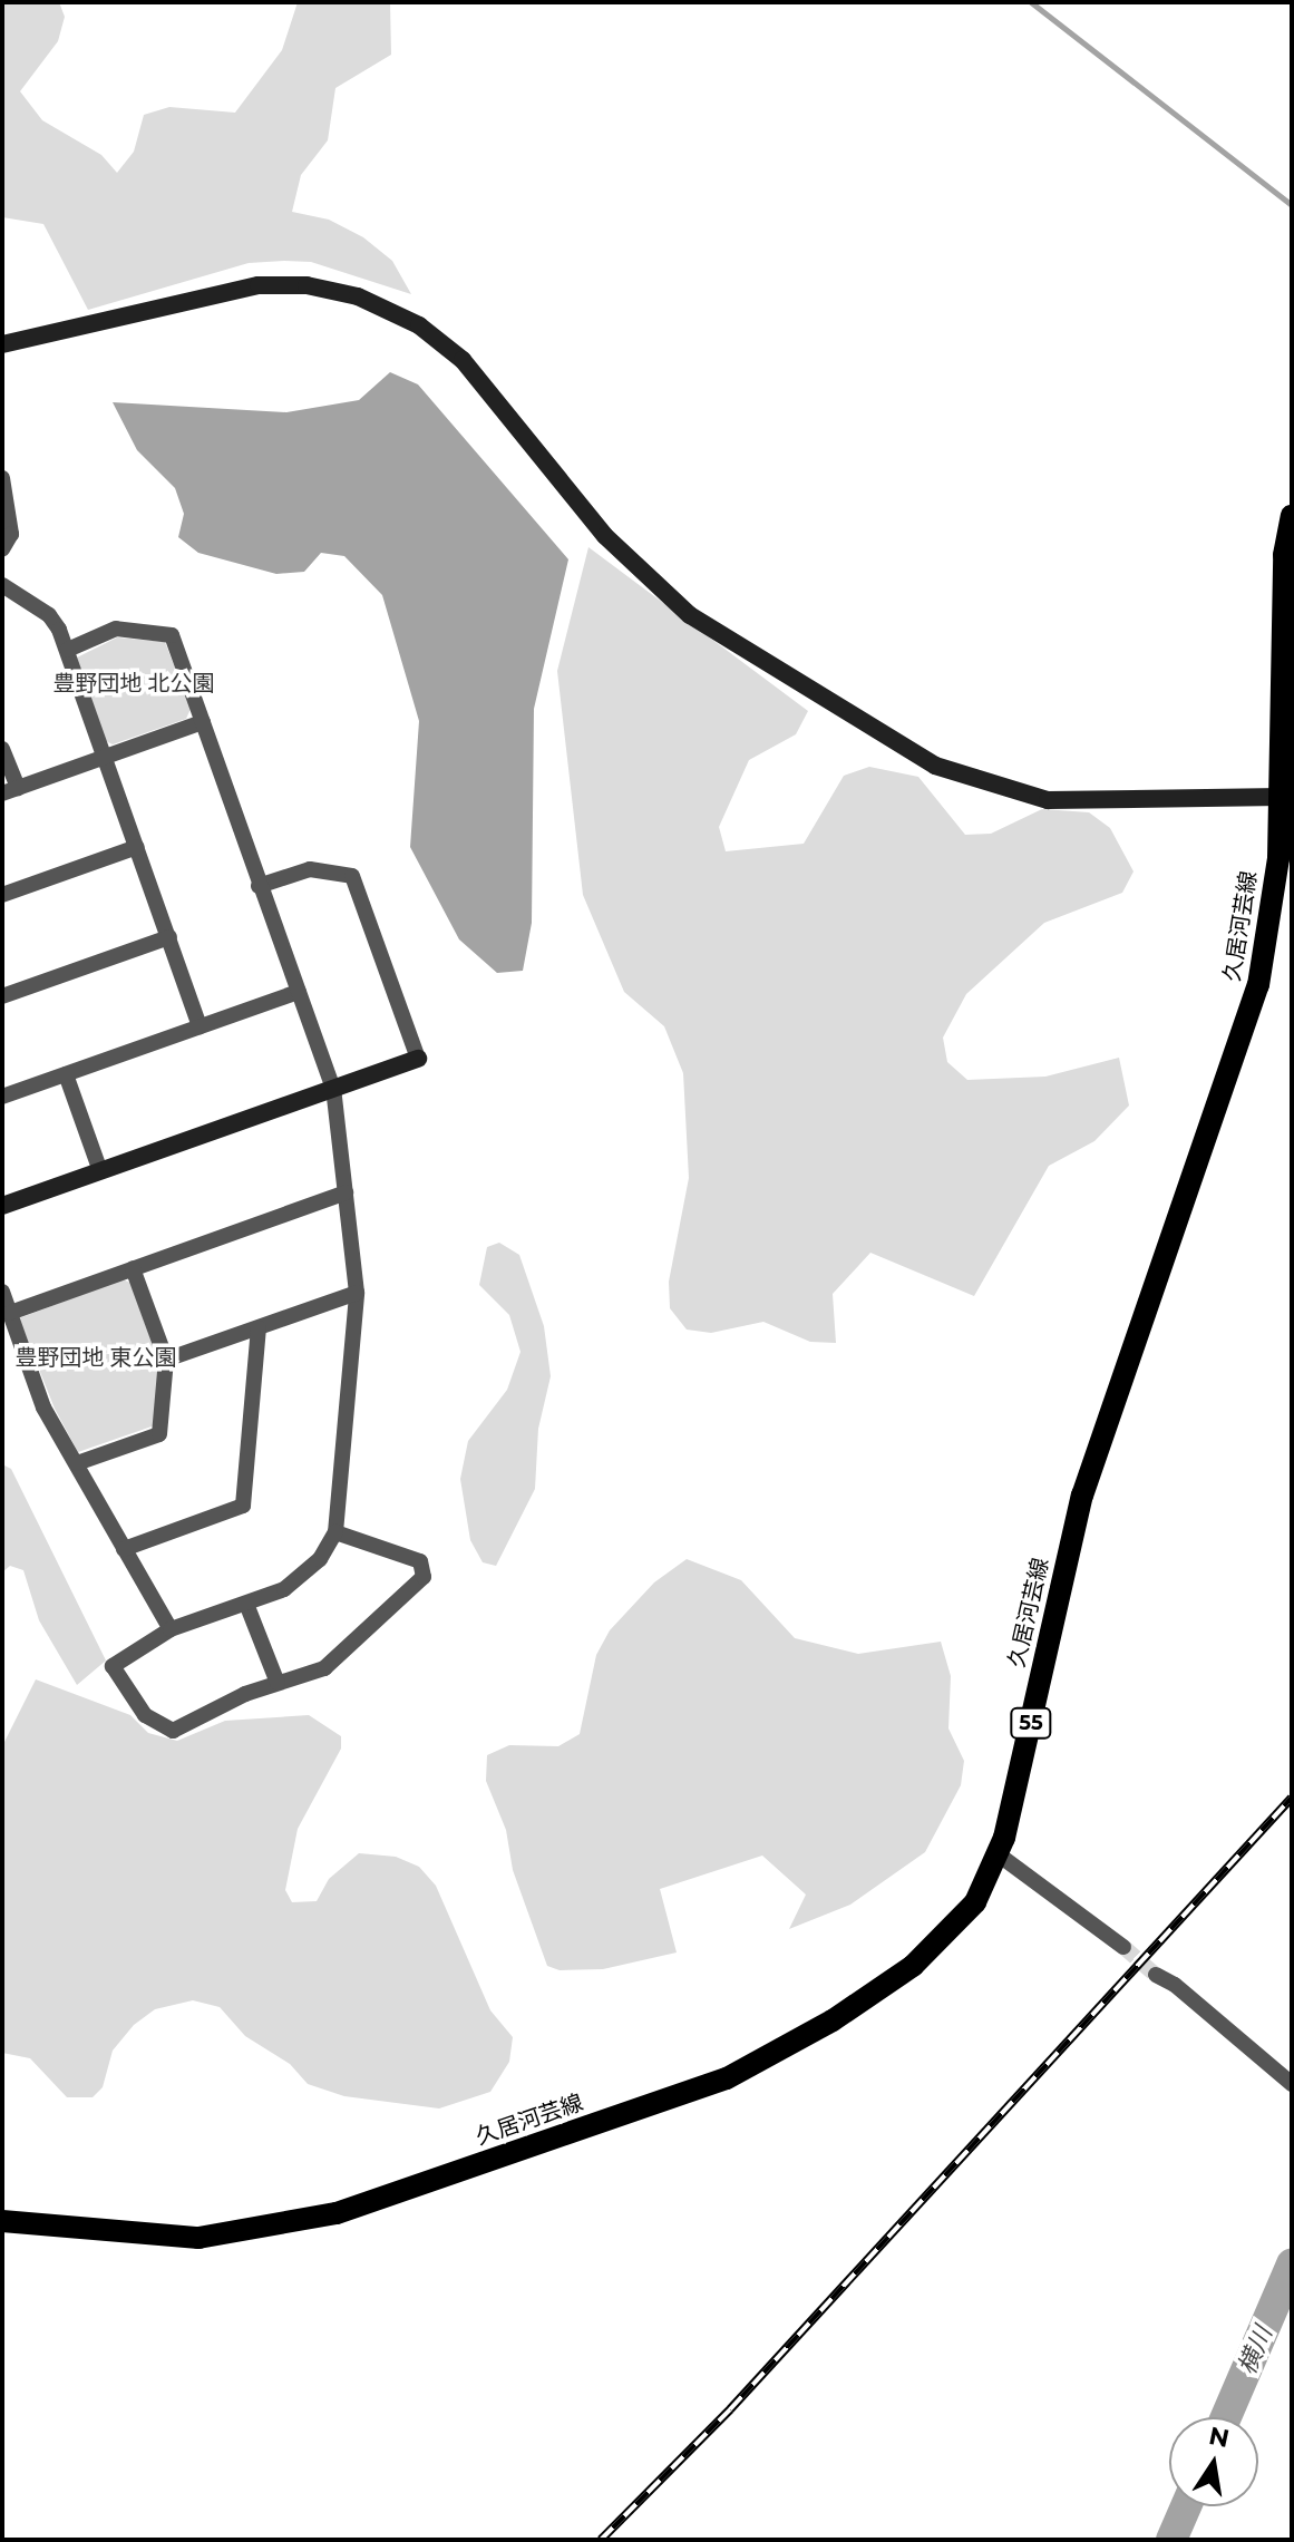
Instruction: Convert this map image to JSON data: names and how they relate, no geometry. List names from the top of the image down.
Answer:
{
  "streets": {
    "main road": ["久居河芸線", "55"]
  },
  "water": ["横川"],
  "parks": ["豊野団地 北公園", "豊野団地 東公園"],
  "north": "top"
}
